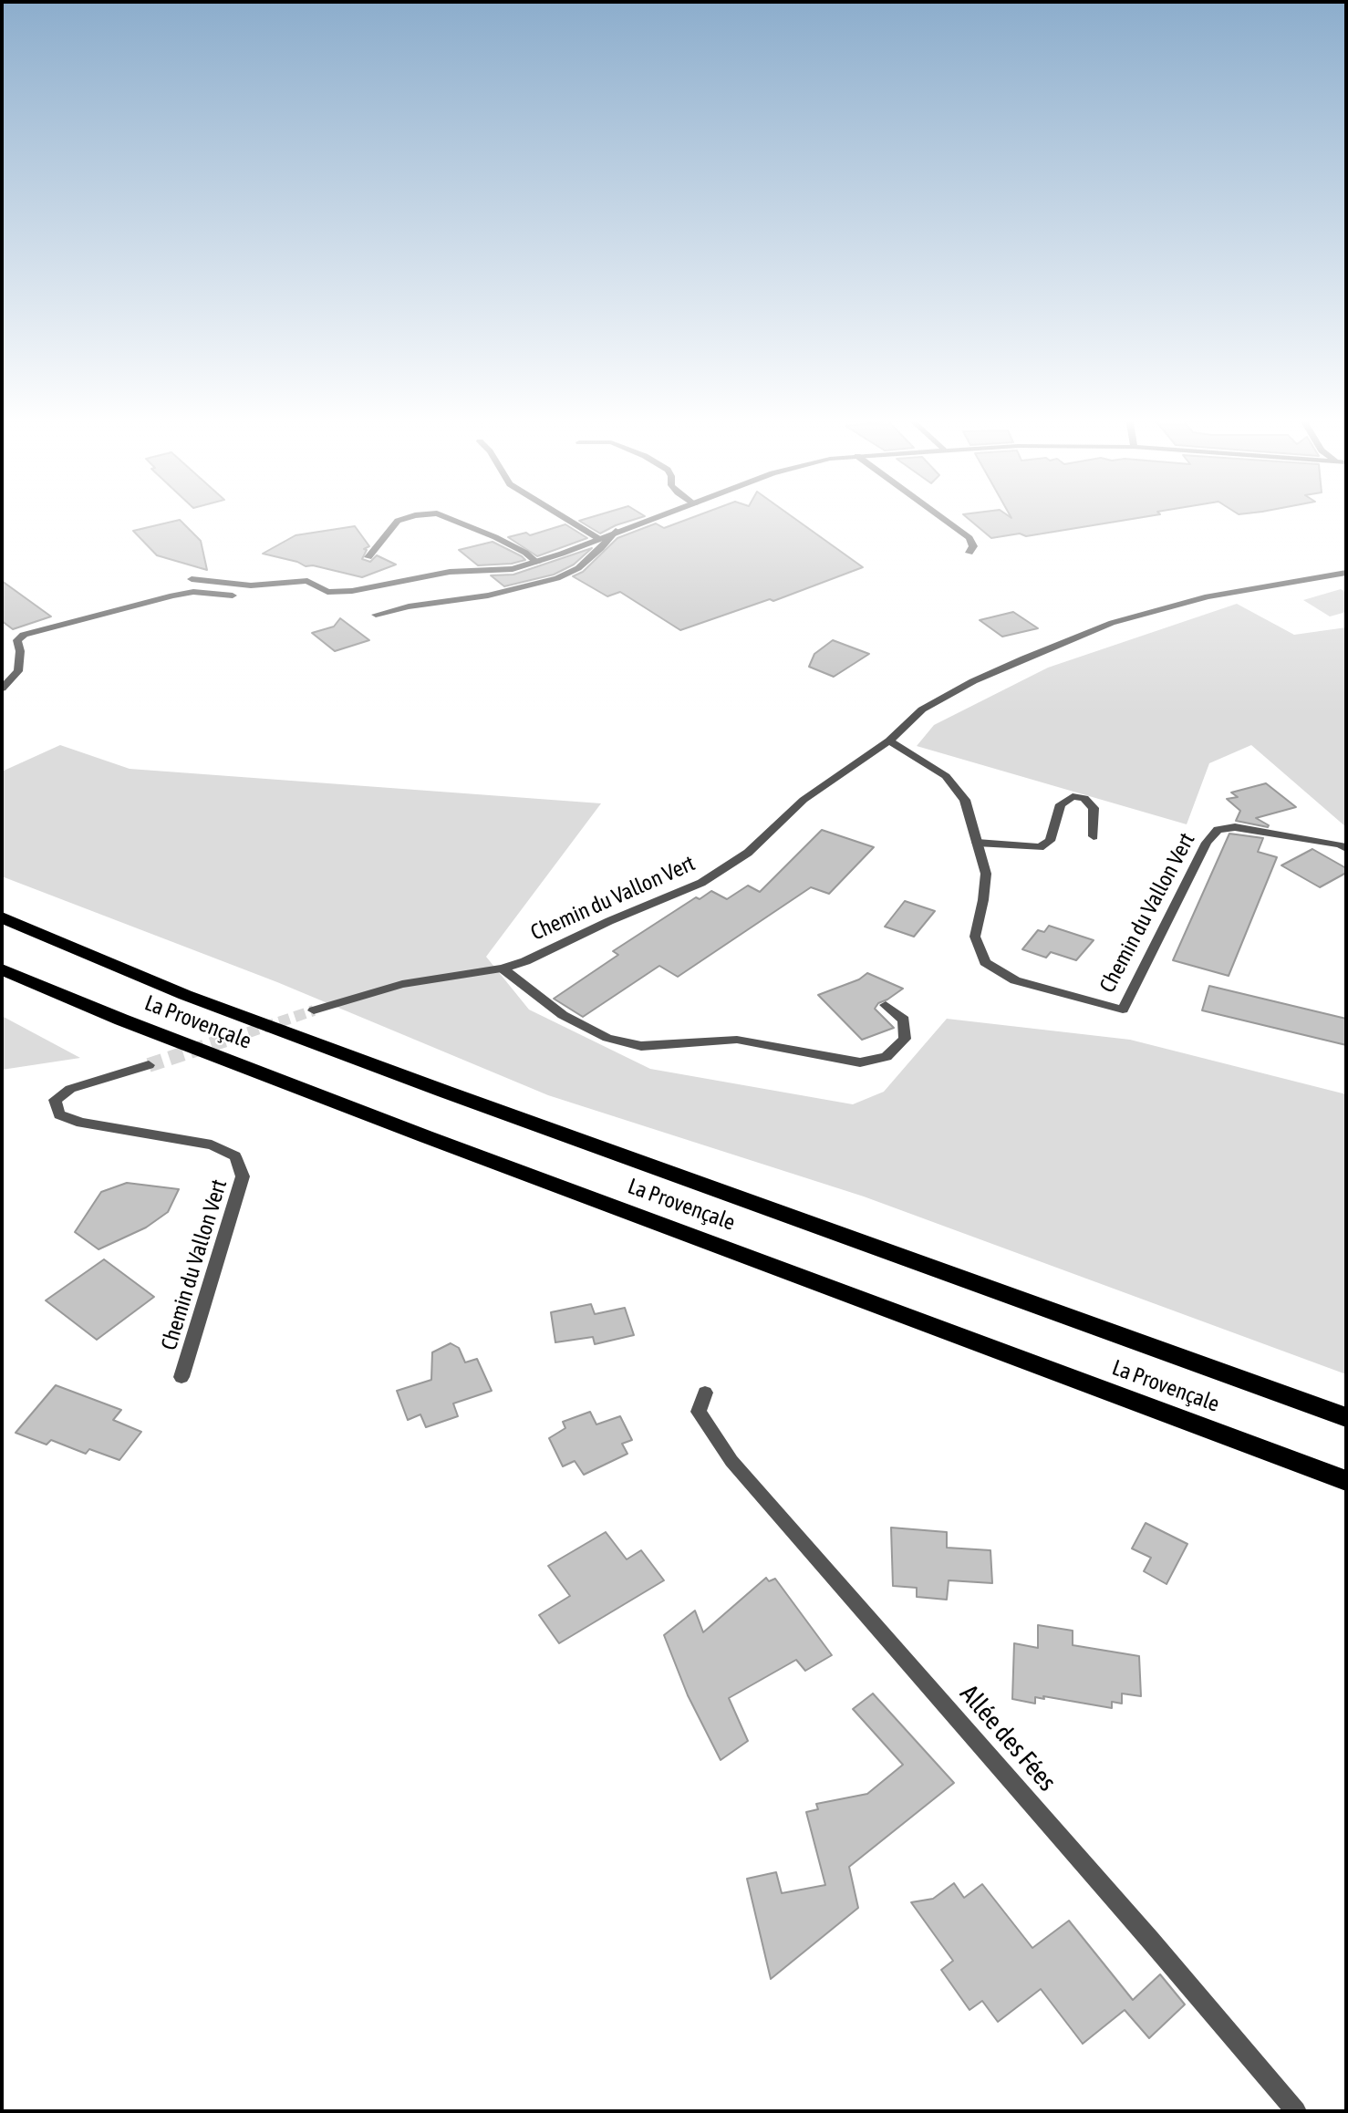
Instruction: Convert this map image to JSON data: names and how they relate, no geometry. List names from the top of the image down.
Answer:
{
  "streets": {
    "highway": ["La Provençale"],
    "street": ["Chemin du Vallon Vert", "Allée des Fées"]
  }
}
